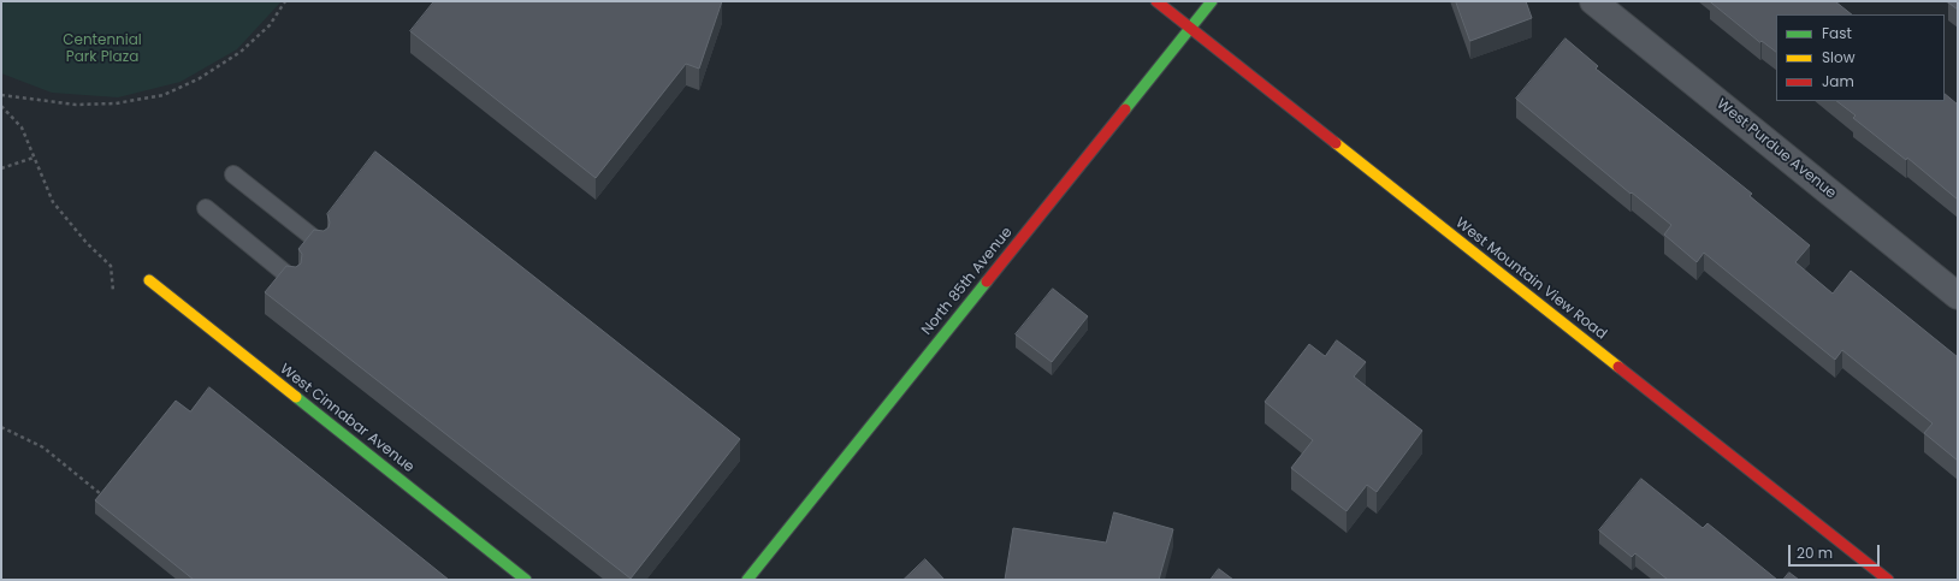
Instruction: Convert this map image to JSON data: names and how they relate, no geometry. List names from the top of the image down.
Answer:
{
  "streets": {
    "street": [
      "West Purdue Avenue",
      "West Mountain View Road",
      "North 85th Avenue",
      "West Cinnabar Avenue"
    ]
  },
  "crossings": [
    ["West Mountain View Road", "North 85th Avenue"]
  ],
  "parks": ["Centennial Park Plaza"],
  "legend": ["Fast", "Slow", "Jam"],
  "scale_bar": "20 m"
}
